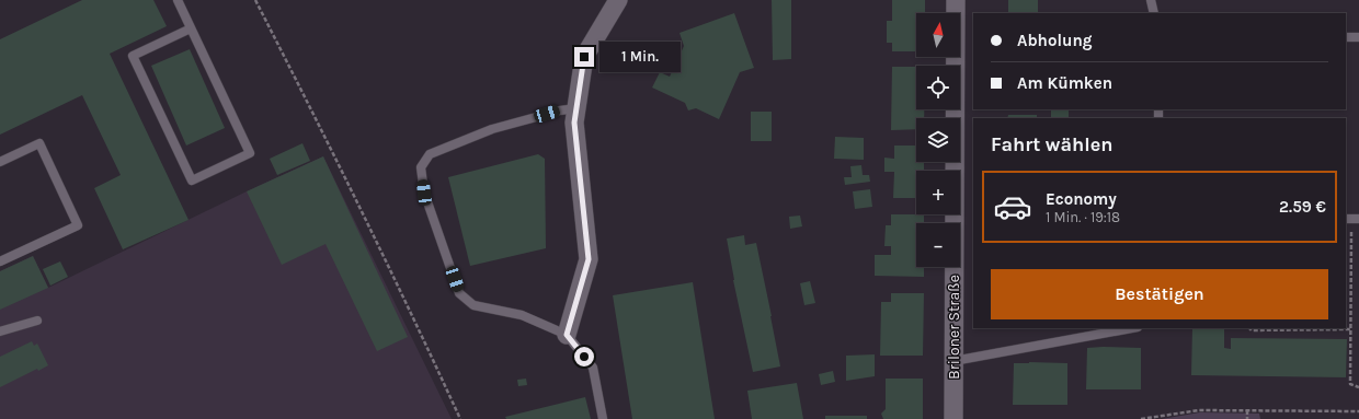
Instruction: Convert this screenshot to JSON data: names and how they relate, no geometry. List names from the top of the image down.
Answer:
{
  "streets": {
    "street": ["Briloner Straße"]
  },
  "north": "top",
  "page": {
    "map_buttons": ["+", "−"],
    "banner": ["Abholung", "Am Kümken"],
    "bubble": "1 Min.",
    "heading": "Fahrt wählen",
    "list": [
      {
        "name": "Economy",
        "note": "1 Min. · 19:18",
        "value": "2.59 €"
      }
    ],
    "buttons": "Bestätigen"
  }
}
